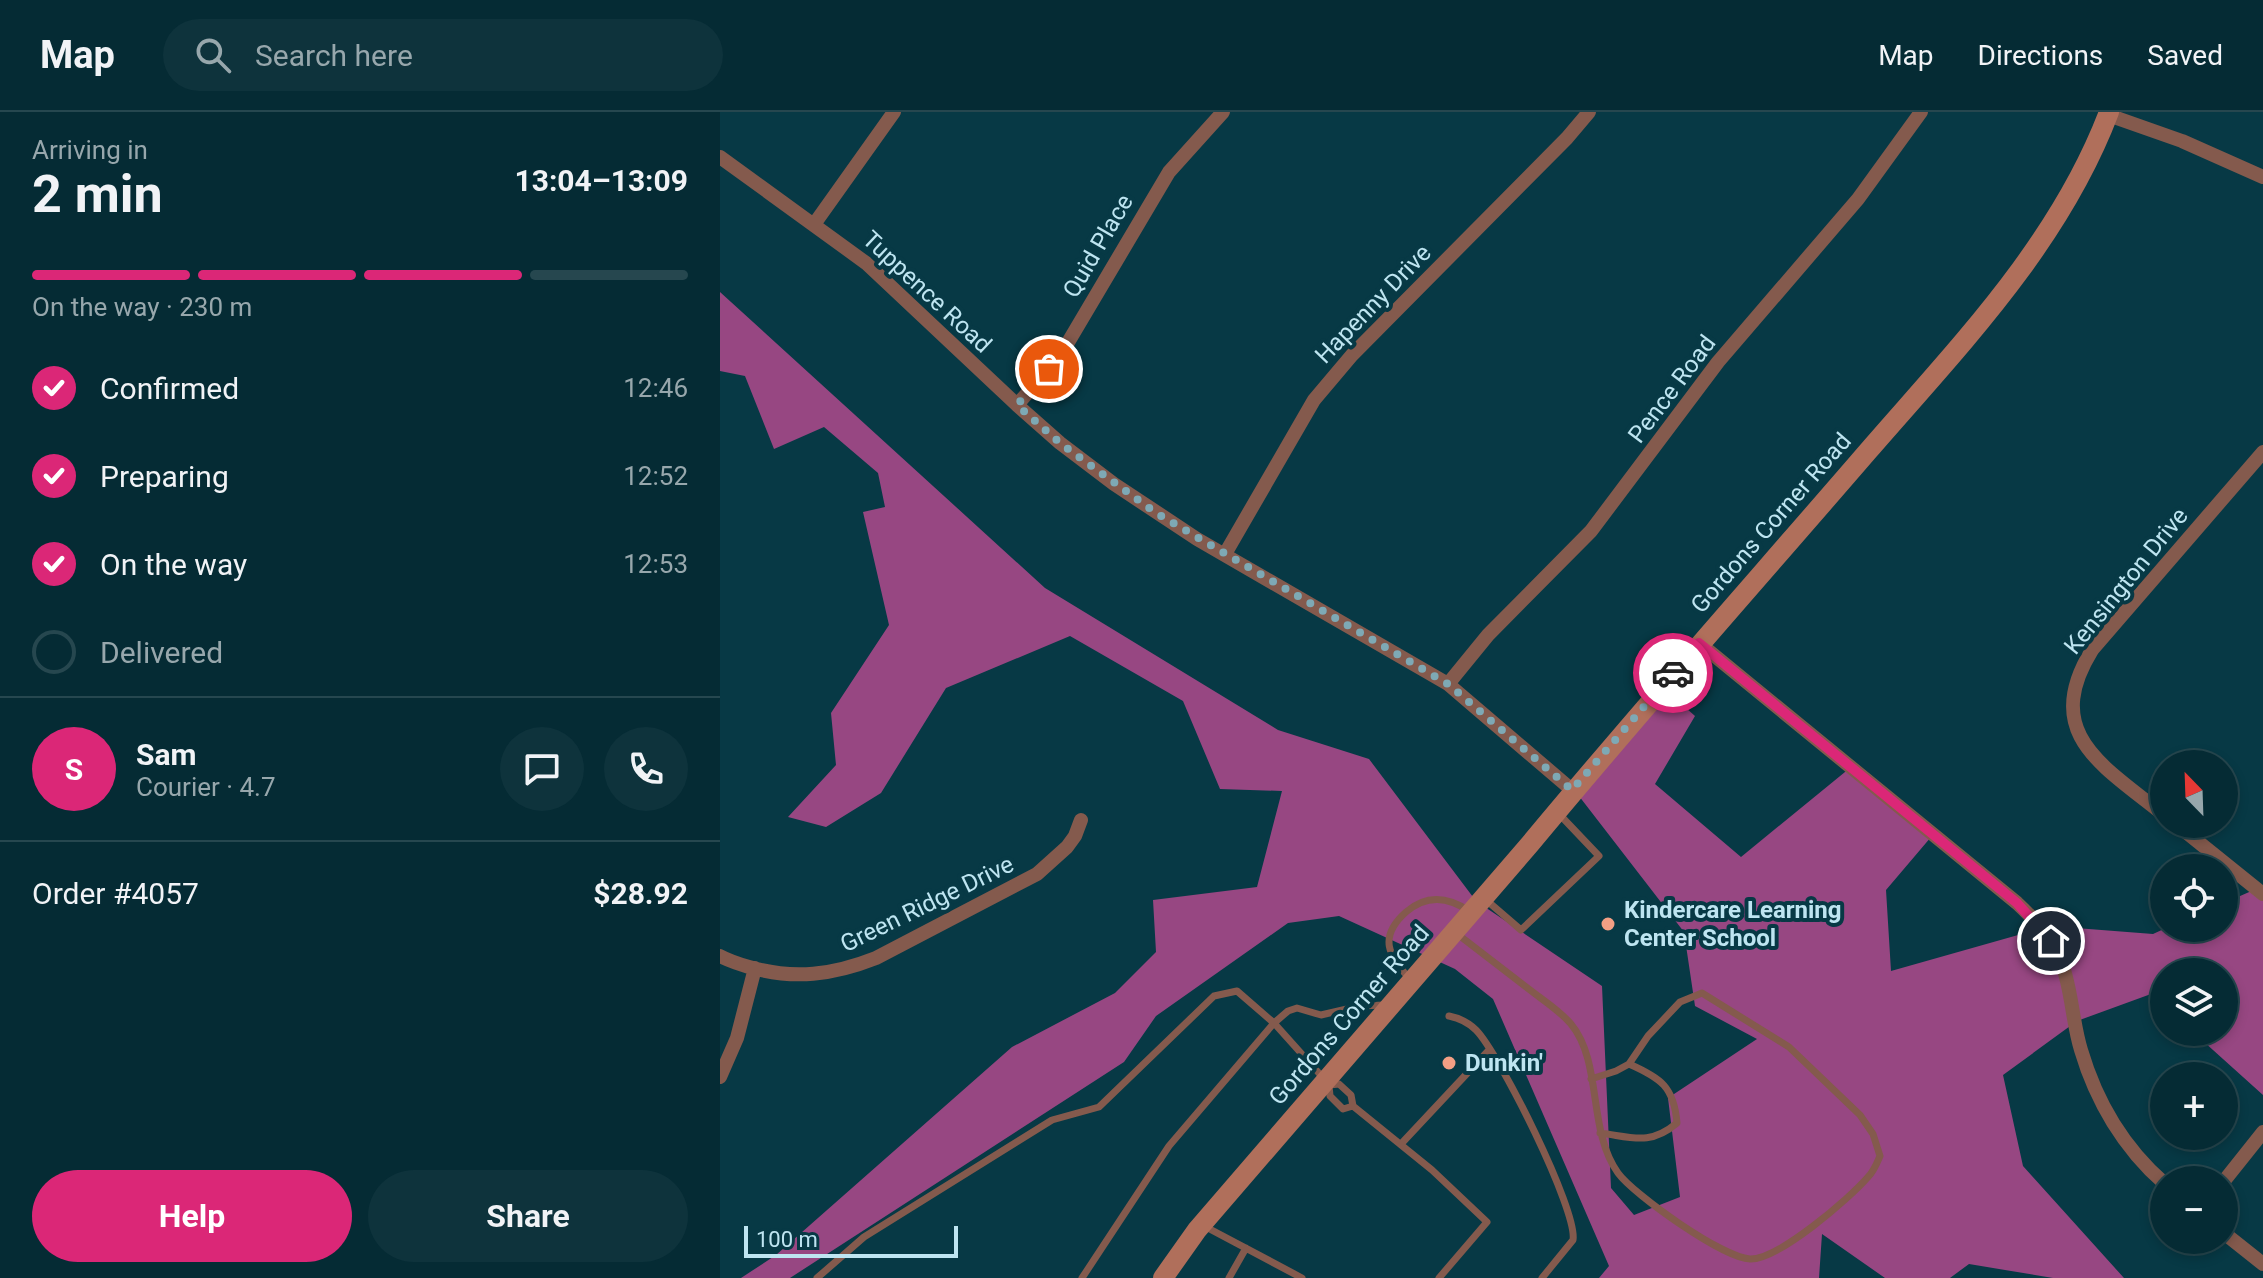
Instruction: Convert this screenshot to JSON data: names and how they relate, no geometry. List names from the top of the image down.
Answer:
{
  "streets": {
    "street": [
      "Quid Place",
      "Tuppence Road",
      "Hapenny Drive",
      "Pence Road",
      "Gordons Corner Road",
      "Kensington Drive",
      "Green Ridge Drive"
    ]
  },
  "crossings": [
    ["Quid Place", "Tuppence Road"],
    ["Tuppence Road", "Hapenny Drive"],
    ["Tuppence Road", "Pence Road"],
    ["Tuppence Road", "Gordons Corner Road"]
  ],
  "places": ["Kindercare Learning Center School", "Dunkin'"],
  "scale_bar": "100 m",
  "north": "top left",
  "page": {
    "header": "Map",
    "search": "Search here",
    "nav": ["Map", "Directions", "Saved"],
    "heading": ["2 min", "Arriving in", "13:04–13:09"],
    "panel": [
      "Sam",
      "Courier · 4.7",
      "Order #4057",
      "$28.92"
    ],
    "bar": "On the way · 230 m",
    "list": [
      ["Confirmed", "12:46"],
      ["Preparing", "12:52"],
      ["On the way", "12:53"],
      "Delivered"
    ],
    "round": "S",
    "map_buttons": ["+", "−"],
    "buttons": ["Help", "Share"],
    "scale": "100 m"
  }
}
